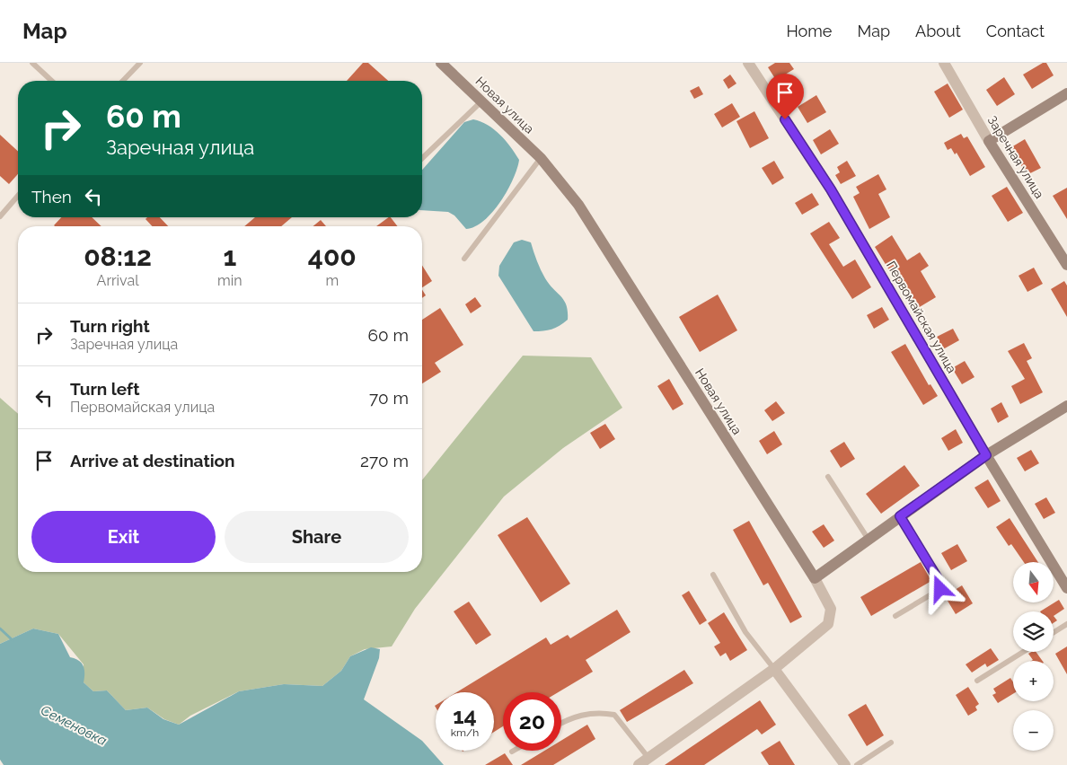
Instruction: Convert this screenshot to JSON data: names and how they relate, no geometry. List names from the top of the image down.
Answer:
{
  "streets": {
    "street": ["Новая улица", "Заречная улица", "Первомайская улица"]
  },
  "water": ["Семеновка"],
  "north": "bottom",
  "page": {
    "header": "Map",
    "nav": [
      "Home",
      "Map",
      "About",
      "Contact"
    ],
    "turn": ["60 m", "Заречная улица"],
    "then": "Then",
    "eta": [
      "08:12",
      "Arrival",
      "1",
      "min",
      "400",
      "m"
    ],
    "list": [
      {
        "name": "Turn right",
        "note": "Заречная улица",
        "value": "60 m"
      },
      {
        "name": "Turn left",
        "note": "Первомайская улица",
        "value": "70 m"
      },
      {
        "name": "Arrive at destination",
        "value": "270 m"
      }
    ],
    "buttons": ["Exit", "Share"],
    "map_buttons": ["+", "−"],
    "speed": "14 km/h",
    "limit": "20"
  }
}
